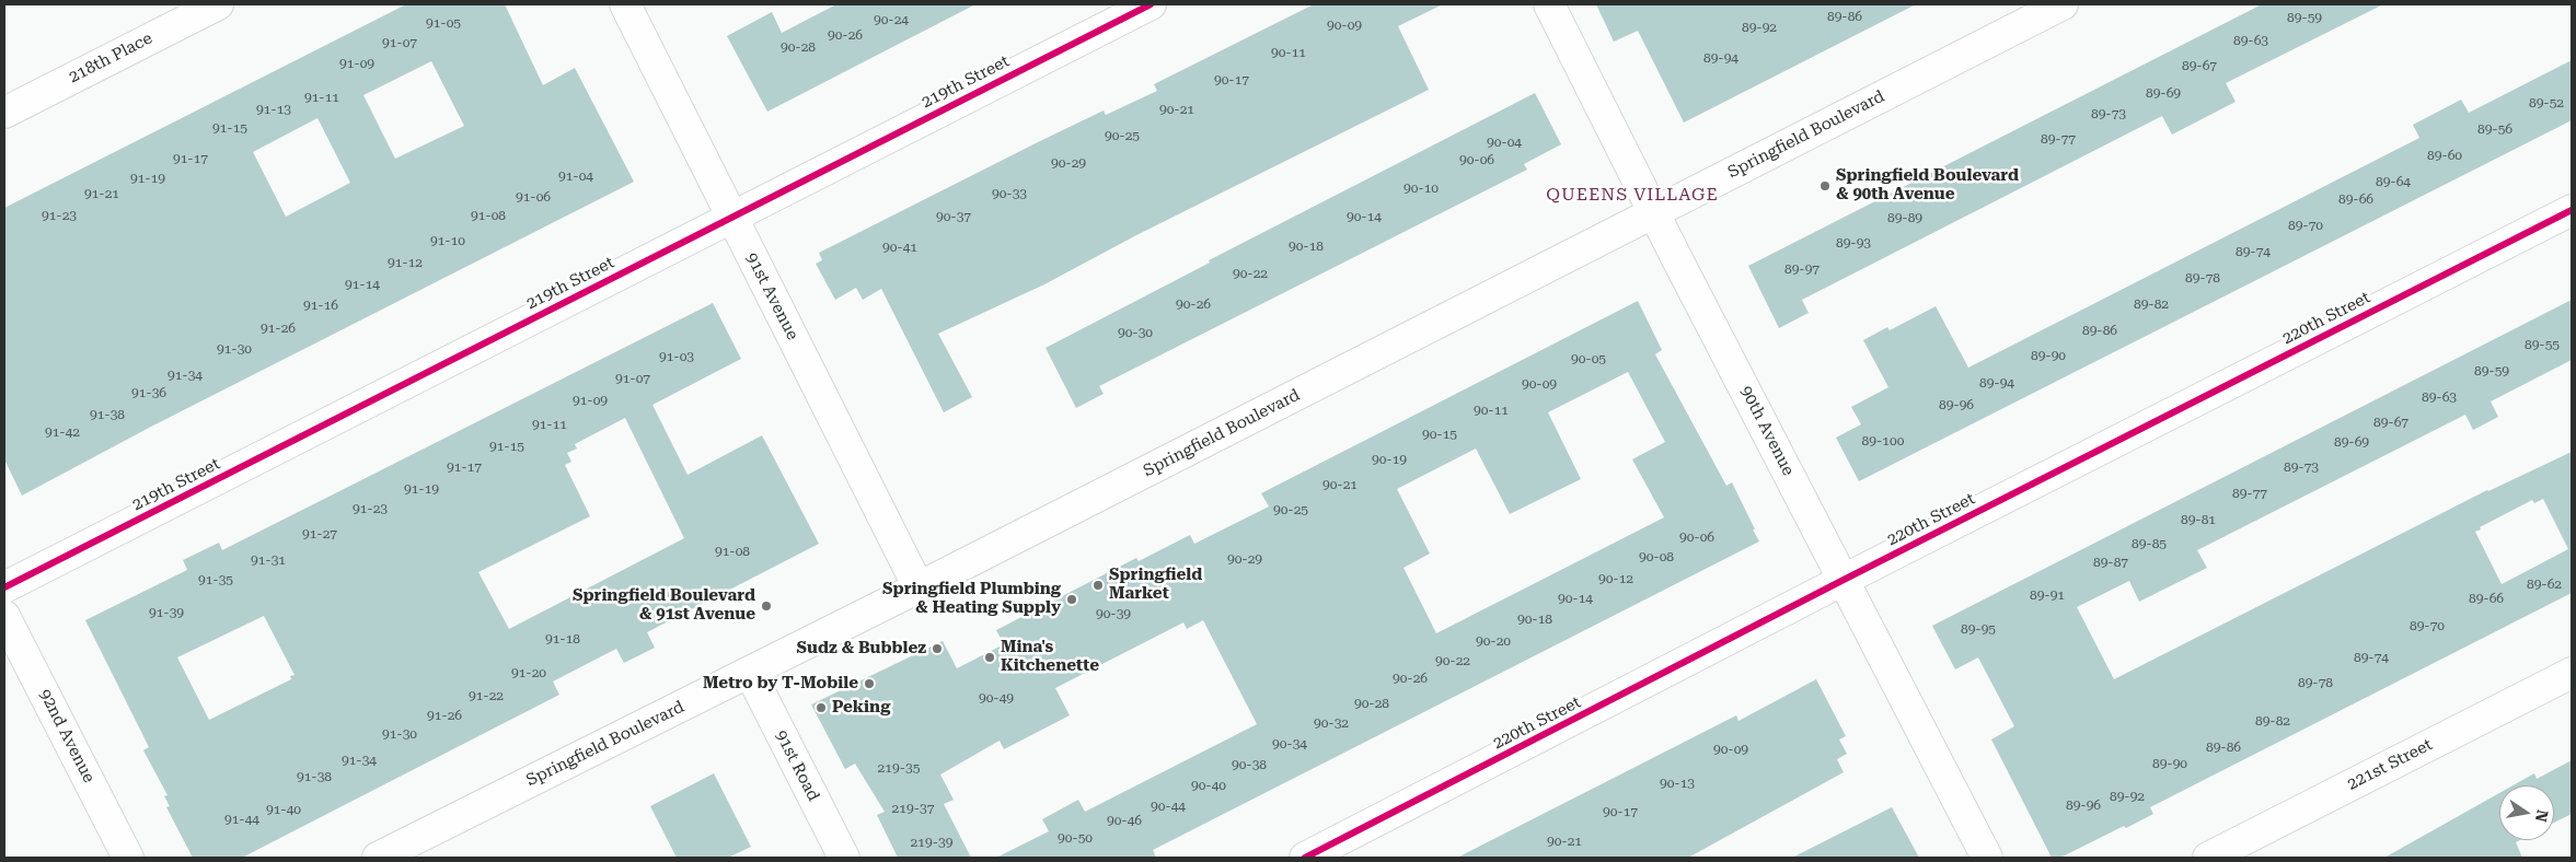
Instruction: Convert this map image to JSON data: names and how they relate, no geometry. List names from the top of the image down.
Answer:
{
  "streets": {
    "street": [
      "218th Place",
      "219th Street",
      "Springfield Boulevard",
      "91st Avenue",
      "220th Street",
      "90th Avenue",
      "92nd Avenue",
      "221st Street",
      "91st Road"
    ]
  },
  "crossings": [
    ["219th Street", "91st Avenue"],
    ["Springfield Boulevard", "91st Avenue"],
    ["Springfield Boulevard", "90th Avenue"],
    ["Springfield Boulevard", "91st Road"],
    ["220th Street", "90th Avenue"]
  ],
  "districts": ["QUEENS VILLAGE"],
  "places": [
    "Springfield Boulevard & 90th Avenue",
    "Springfield Market",
    "Springfield Plumbing & Heating Supply",
    "Springfield Boulevard & 91st Avenue",
    "Sudz & Bubblez",
    "Mina's Kitchenette",
    "Metro by T-Mobile",
    "Peking"
  ],
  "house_numbers": [
    "89-86",
    "89-59",
    "90-24",
    "91-05",
    "90-09",
    "89-92",
    "90-26",
    "89-63",
    "91-07",
    "90-28",
    "90-11",
    "89-94",
    "91-09",
    "89-67",
    "90-17",
    "89-69",
    "91-11",
    "89-52",
    "91-13",
    "90-21",
    "89-73",
    "91-15",
    "89-56",
    "90-25",
    "89-77",
    "90-04",
    "89-60",
    "91-17",
    "90-06",
    "90-29",
    "91-04",
    "91-19",
    "89-64",
    "90-10",
    "91-21",
    "90-33",
    "91-06",
    "89-66",
    "91-23",
    "91-08",
    "90-37",
    "90-14",
    "89-89",
    "89-70",
    "91-10",
    "89-93",
    "90-18",
    "90-41",
    "89-74",
    "91-12",
    "89-97",
    "90-22",
    "89-78",
    "91-14",
    "90-26",
    "89-82",
    "91-16",
    "91-26",
    "89-86",
    "90-30",
    "89-55",
    "91-30",
    "89-90",
    "91-03",
    "90-05",
    "89-59",
    "91-34",
    "91-07",
    "89-94",
    "90-09",
    "91-36",
    "89-63",
    "91-09",
    "89-96",
    "90-11",
    "91-38",
    "89-67",
    "91-11",
    "91-42",
    "90-15",
    "89-100",
    "89-69",
    "91-15",
    "90-19",
    "91-17",
    "89-73",
    "90-21",
    "91-19",
    "89-77",
    "91-23",
    "90-25",
    "89-81",
    "91-27",
    "90-06",
    "89-85",
    "91-08",
    "90-08",
    "90-29",
    "91-31",
    "89-87",
    "90-12",
    "91-35",
    "89-62",
    "89-91",
    "90-14",
    "89-66",
    "91-39",
    "90-39",
    "90-18",
    "89-70",
    "89-95",
    "91-18",
    "90-20",
    "89-74",
    "90-22",
    "91-20",
    "90-26",
    "89-78",
    "91-22",
    "90-49",
    "90-28",
    "91-26",
    "89-82",
    "90-32",
    "91-30",
    "90-34",
    "89-86",
    "90-09",
    "91-34",
    "89-90",
    "90-38",
    "219-35",
    "91-38",
    "90-13",
    "90-40",
    "89-92",
    "89-96",
    "90-44",
    "219-37",
    "91-40",
    "90-17",
    "91-44",
    "90-46",
    "90-50",
    "90-21",
    "219-39"
  ],
  "north": "right"
}
